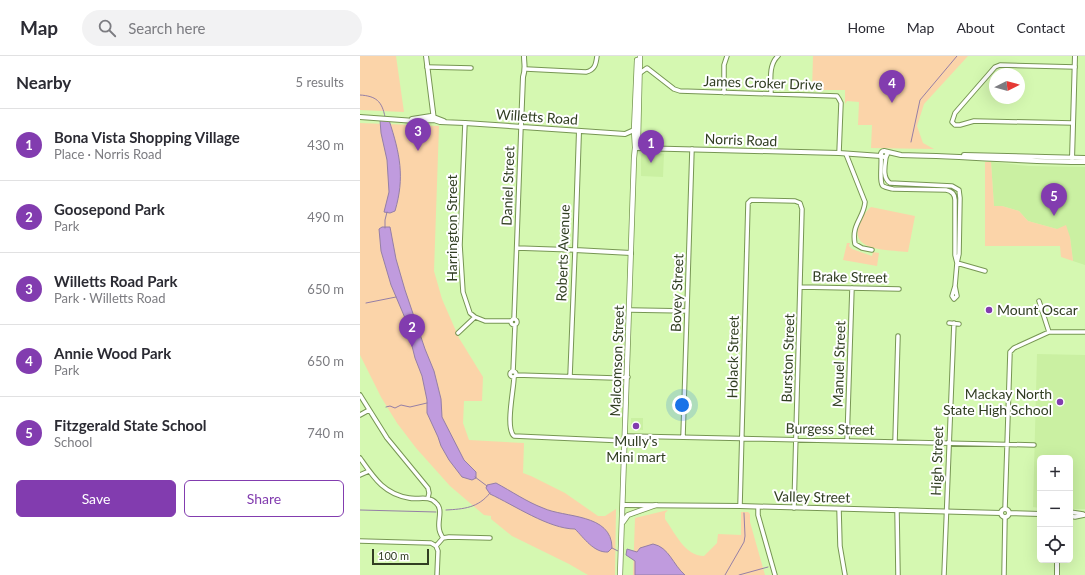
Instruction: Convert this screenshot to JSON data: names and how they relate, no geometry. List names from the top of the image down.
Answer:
{
  "streets": {
    "main road": ["Malcomson Street"],
    "street": [
      "James Croker Drive",
      "Willetts Road",
      "Norris Road",
      "Daniel Street",
      "Harrington Street",
      "Roberts Avenue",
      "Brake Street",
      "Bovey Street",
      "Holack Street",
      "Burston Street",
      "Manuel Street",
      "Burgess Street",
      "High Street",
      "Valley Street"
    ]
  },
  "crossings": [
    ["James Croker Drive", "Norris Road"],
    ["James Croker Drive", "Malcomson Street"],
    ["Willetts Road", "Daniel Street"],
    ["Willetts Road", "Harrington Street"],
    ["Willetts Road", "Roberts Avenue"],
    ["Willetts Road", "Malcomson Street"],
    ["Norris Road", "Bovey Street"],
    ["Norris Road", "Malcomson Street"],
    ["Brake Street", "Burston Street"],
    ["Brake Street", "Manuel Street"],
    ["Bovey Street", "Burgess Street"],
    ["Holack Street", "Burston Street"],
    ["Holack Street", "Burgess Street"],
    ["Holack Street", "Valley Street"],
    ["Burston Street", "Burgess Street"],
    ["Burston Street", "Valley Street"],
    ["Malcomson Street", "Burgess Street"],
    ["Malcomson Street", "Valley Street"],
    ["Manuel Street", "Burgess Street"],
    ["Burgess Street", "High Street"],
    ["High Street", "Valley Street"]
  ],
  "places": ["Mount Oscar", "Mackay North State High School", "Mully's Mini mart"],
  "scale_bar": "100 m",
  "north": "right",
  "page": {
    "header": "Map",
    "search": "Search here",
    "nav": [
      "Home",
      "Map",
      "About",
      "Contact"
    ],
    "heading": ["Nearby", "5 results"],
    "pins": [
      "4",
      "3",
      "1",
      "5",
      "2"
    ],
    "list": [
      {
        "mark": "1",
        "name": "Bona Vista Shopping Village",
        "note": "Place · Norris Road",
        "value": "430 m"
      },
      {
        "mark": "2",
        "name": "Goosepond Park",
        "note": "Park",
        "value": "490 m"
      },
      {
        "mark": "3",
        "name": "Willetts Road Park",
        "note": "Park · Willetts Road",
        "value": "650 m"
      },
      {
        "mark": "4",
        "name": "Annie Wood Park",
        "note": "Park",
        "value": "650 m"
      },
      {
        "mark": "5",
        "name": "Fitzgerald State School",
        "note": "School",
        "value": "740 m"
      }
    ],
    "map_buttons": ["+", "−"],
    "buttons": ["Save", "Share"],
    "scale": "100 m"
  }
}
